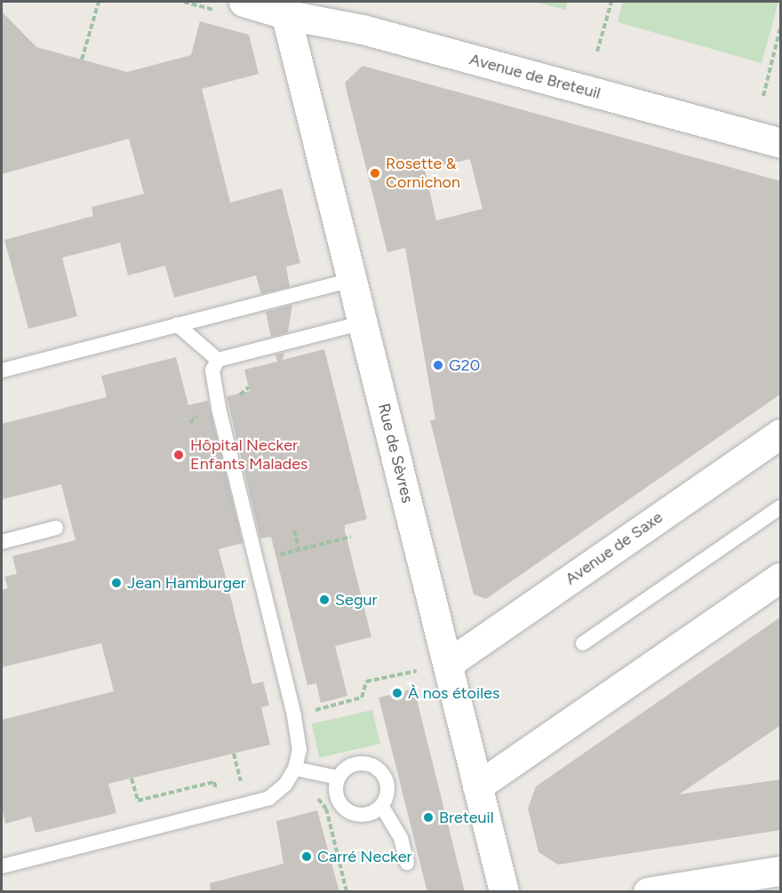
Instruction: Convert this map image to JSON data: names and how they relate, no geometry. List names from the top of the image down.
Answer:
{
  "streets": {
    "street": ["Avenue de Breteuil", "Rue de Sèvres", "Avenue de Saxe"]
  },
  "crossings": [
    ["Avenue de Breteuil", "Rue de Sèvres"],
    ["Rue de Sèvres", "Avenue de Saxe"]
  ],
  "places": [
    "Rosette & Cornichon",
    "G20",
    "Hôpital Necker Enfants Malades",
    "Jean Hamburger",
    "Segur",
    "À nos étoiles",
    "Breteuil",
    "Carré Necker"
  ]
}
